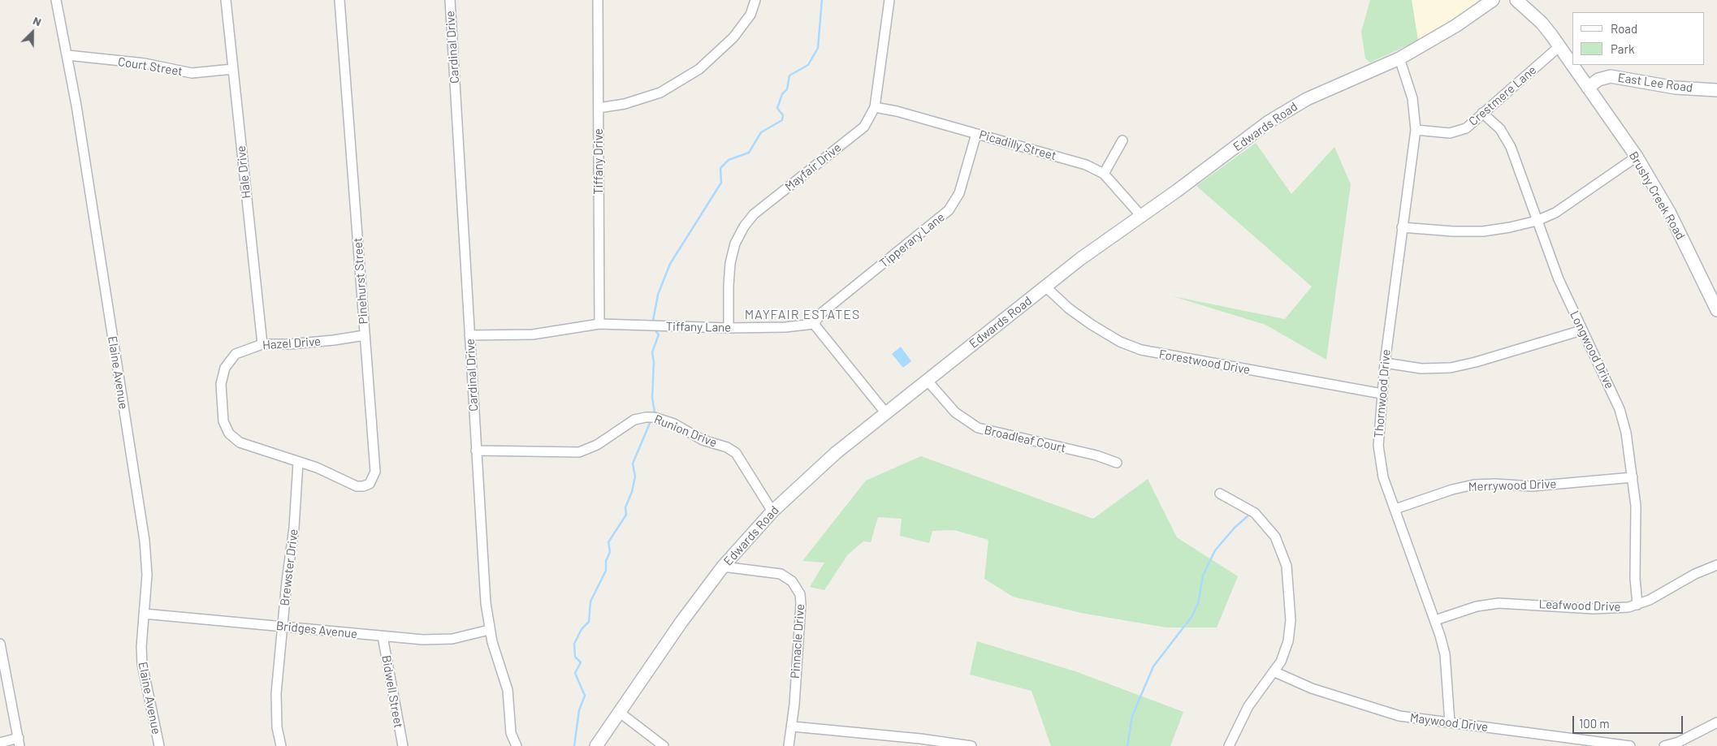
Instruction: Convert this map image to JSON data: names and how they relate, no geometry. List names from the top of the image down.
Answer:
{
  "streets": {
    "main road": ["East Lee Road", "Edwards Road", "Brushy Creek Road"],
    "street": [
      "Cardinal Drive",
      "Court Street",
      "Crestmere Lane",
      "Picadilly Street",
      "Tiffany Drive",
      "Mayfair Drive",
      "Hale Drive",
      "Tipperary Lane",
      "Pinehurst Street",
      "Tiffany Lane",
      "Hazel Drive",
      "Longwood Drive",
      "Forestwood Drive",
      "Elaine Avenue",
      "Thornwood Drive",
      "Runion Drive",
      "Broadleaf Court",
      "Merrywood Drive",
      "Brewster Drive",
      "Leafwood Drive",
      "Bridges Avenue",
      "Pinnacle Drive",
      "Bidwell Street",
      "Maywood Drive"
    ]
  },
  "crossings": [
    ["Cardinal Drive", "Tiffany Lane"],
    ["Cardinal Drive", "Runion Drive"],
    ["Cardinal Drive", "Bridges Avenue"],
    ["Court Street", "Hale Drive"],
    ["Court Street", "Elaine Avenue"],
    ["East Lee Road", "Brushy Creek Road"],
    ["Crestmere Lane", "Longwood Drive"],
    ["Crestmere Lane", "Thornwood Drive"],
    ["Edwards Road", "Picadilly Street"],
    ["Edwards Road", "Forestwood Drive"],
    ["Edwards Road", "Thornwood Drive"],
    ["Edwards Road", "Runion Drive"],
    ["Edwards Road", "Broadleaf Court"],
    ["Edwards Road", "Pinnacle Drive"],
    ["Picadilly Street", "Mayfair Drive"],
    ["Picadilly Street", "Tipperary Lane"],
    ["Tiffany Drive", "Tiffany Lane"],
    ["Mayfair Drive", "Tiffany Lane"],
    ["Hale Drive", "Hazel Drive"],
    ["Tipperary Lane", "Tiffany Lane"],
    ["Pinehurst Street", "Hazel Drive"],
    ["Pinehurst Street", "Brewster Drive"],
    ["Hazel Drive", "Brewster Drive"],
    ["Longwood Drive", "Merrywood Drive"],
    ["Longwood Drive", "Leafwood Drive"],
    ["Forestwood Drive", "Thornwood Drive"],
    ["Elaine Avenue", "Bridges Avenue"],
    ["Thornwood Drive", "Merrywood Drive"],
    ["Thornwood Drive", "Leafwood Drive"],
    ["Thornwood Drive", "Maywood Drive"],
    ["Brewster Drive", "Bridges Avenue"],
    ["Bridges Avenue", "Bidwell Street"]
  ],
  "districts": ["MAYFAIR ESTATES"],
  "legend": ["Road", "Park"],
  "scale_bar": "100 m",
  "north": "top right"
}
